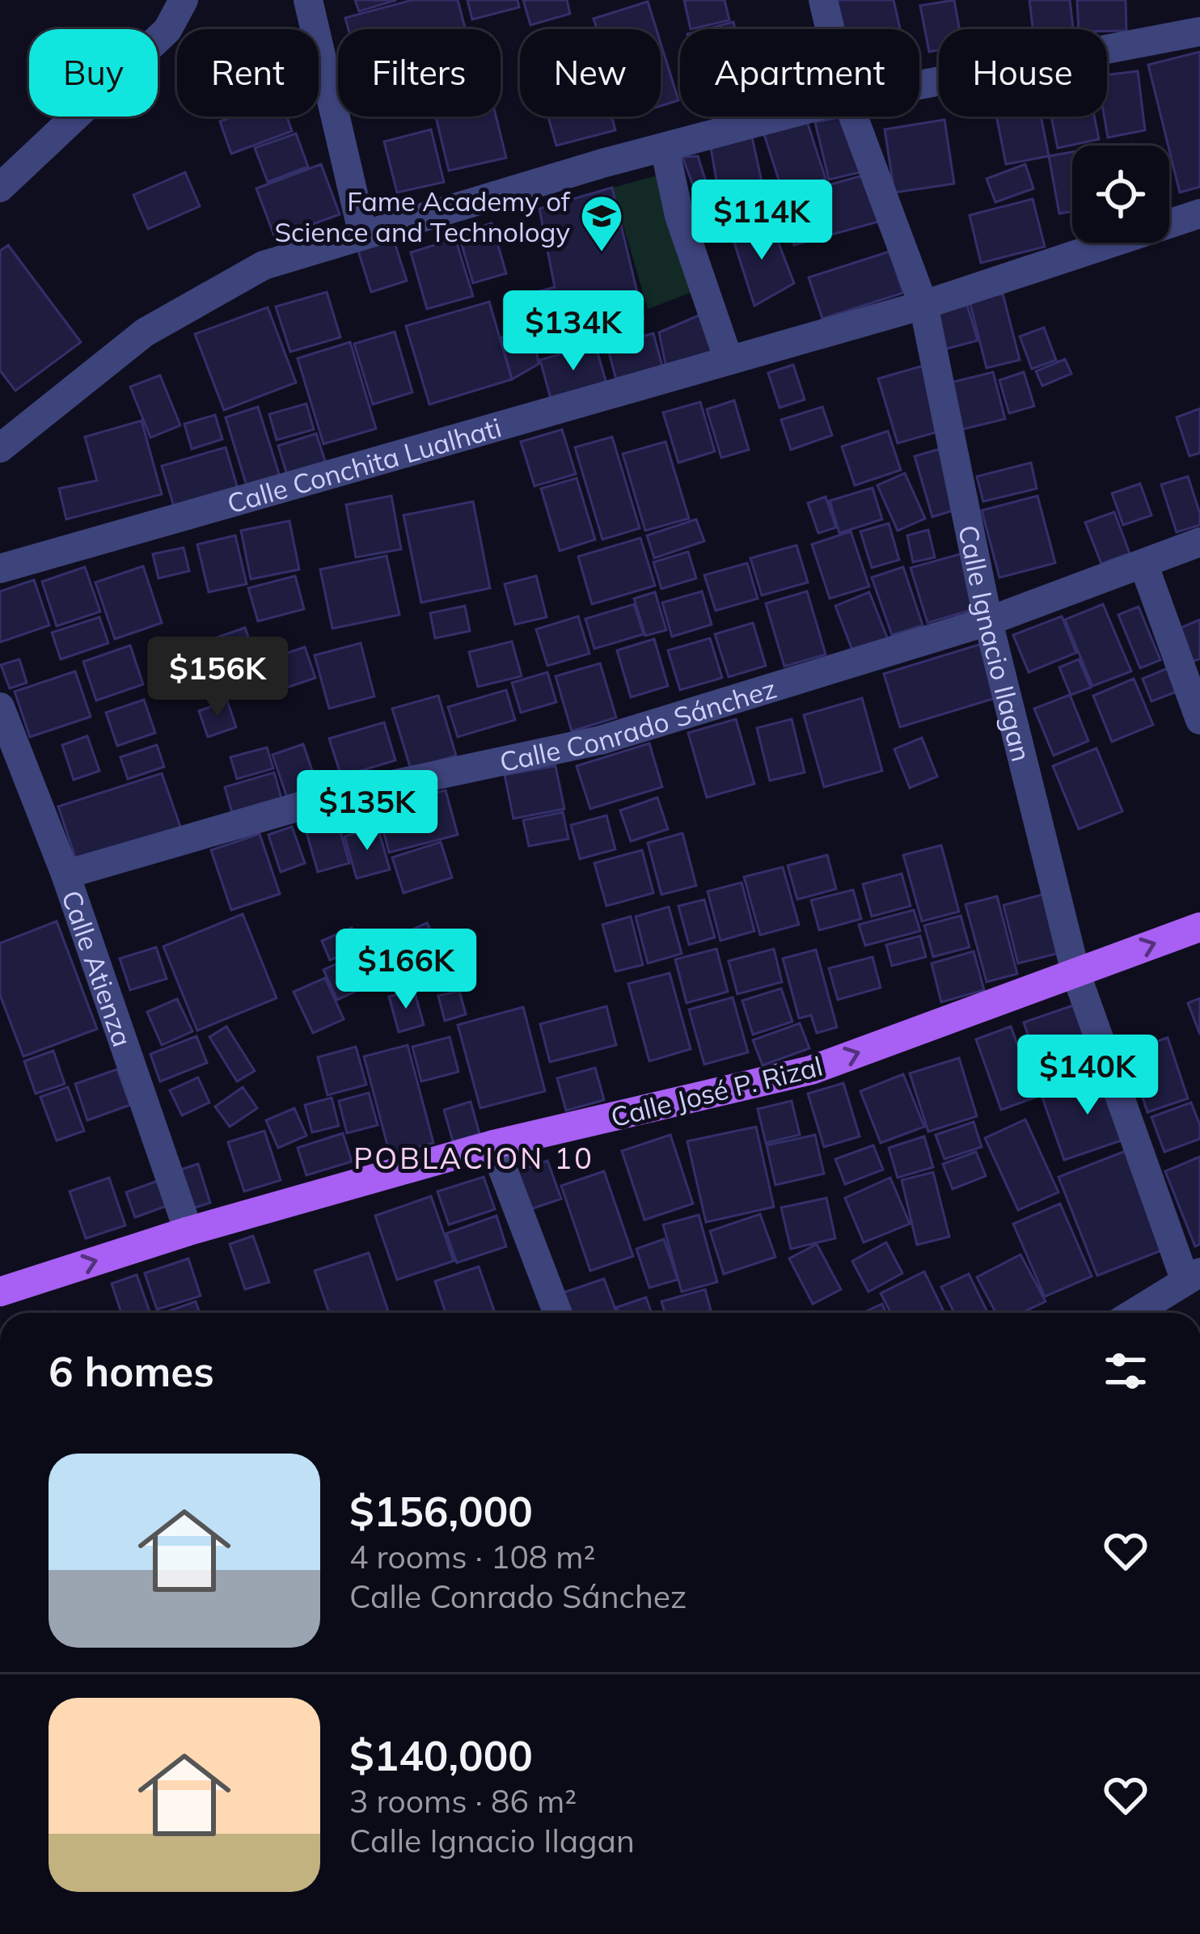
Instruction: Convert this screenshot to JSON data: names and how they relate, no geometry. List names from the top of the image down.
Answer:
{
  "streets": {
    "main road": ["Calle José P. Rizal"],
    "street": [
      "Calle Conchita Lualhati",
      "Calle Ignacio Ilagan",
      "Calle Conrado Sánchez",
      "Calle Atienza"
    ]
  },
  "crossings": [
    ["Calle Conchita Lualhati", "Calle Ignacio Ilagan"],
    ["Calle Ignacio Ilagan", "Calle Conrado Sánchez"],
    ["Calle Ignacio Ilagan", "Calle José P. Rizal"],
    ["Calle Conrado Sánchez", "Calle Atienza"],
    ["Calle Atienza", "Calle José P. Rizal"]
  ],
  "one_way": ["Calle José P. Rizal"],
  "districts": ["POBLACION 10"],
  "places": {
    "school or university": ["Fame Academy of Science and Technology"]
  },
  "page": {
    "chip": [
      "Buy",
      "Rent",
      "Filters",
      "New",
      "Apartment",
      "House"
    ],
    "price": [
      "$114K",
      "$134K",
      "$156K",
      "$135K",
      "$166K",
      "$140K"
    ],
    "heading": "6 homes",
    "list": [
      {
        "name": "$156,000",
        "note": "4 rooms · 108 m² · Calle Conrado Sánchez"
      },
      {
        "name": "$140,000",
        "note": "3 rooms · 86 m² · Calle Ignacio Ilagan"
      }
    ]
  }
}
